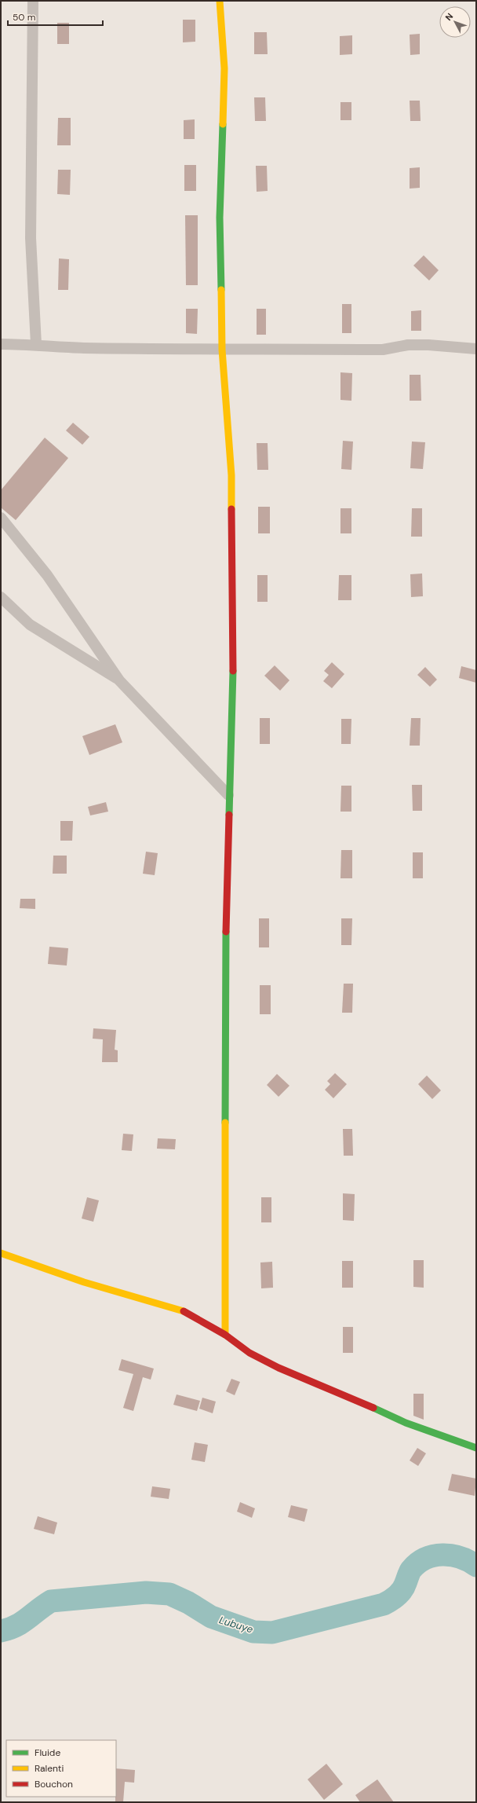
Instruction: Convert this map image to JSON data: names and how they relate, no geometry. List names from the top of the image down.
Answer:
{
  "water": ["Lubuye"],
  "legend": ["Fluide", "Ralenti", "Bouchon"],
  "scale_bar": "50 m",
  "north": "top left"
}
